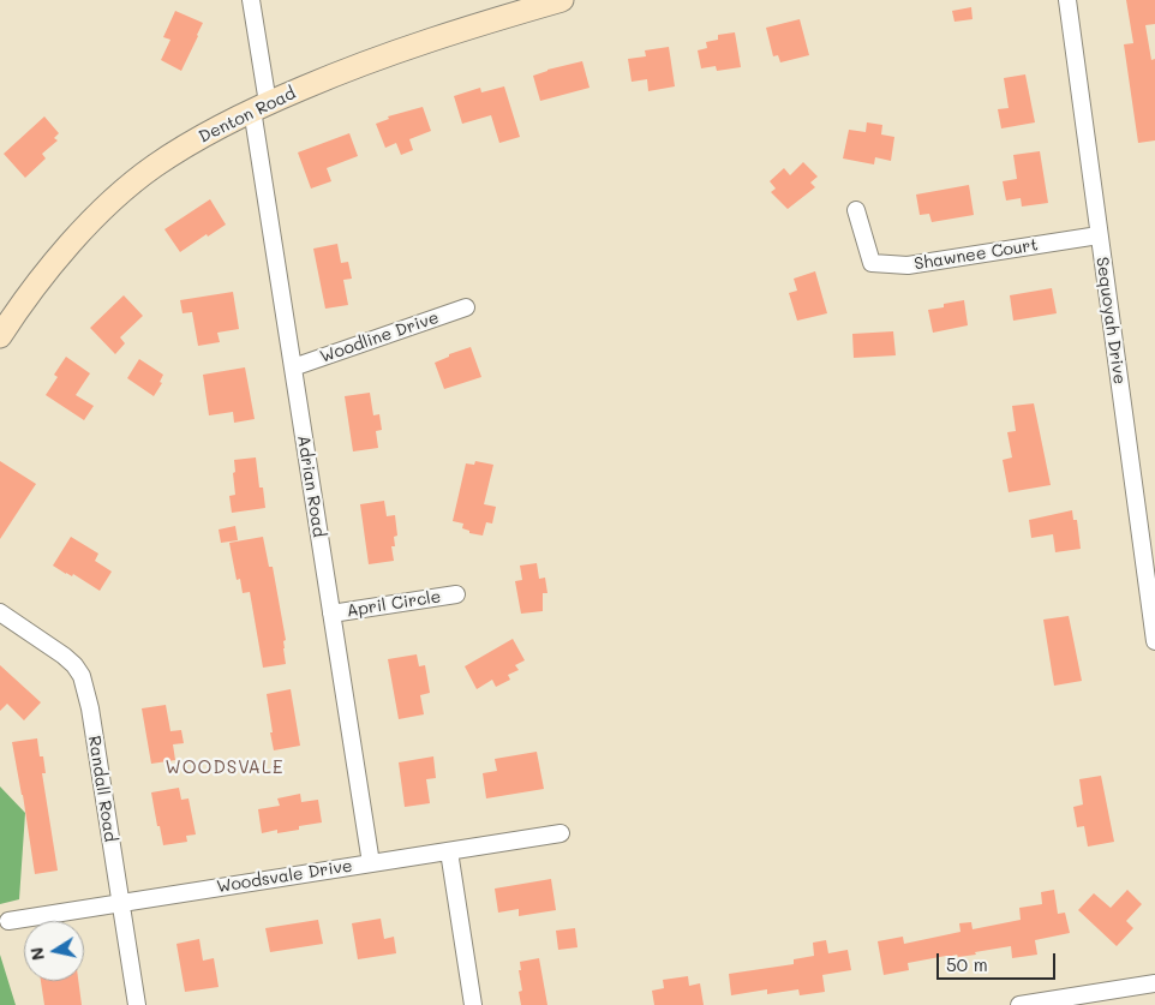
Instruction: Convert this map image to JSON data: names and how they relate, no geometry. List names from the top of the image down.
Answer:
{
  "streets": {
    "street": [
      "Denton Road",
      "Shawnee Court",
      "Sequoyah Drive",
      "Woodline Drive",
      "Adrian Road",
      "April Circle",
      "Randall Road",
      "Woodsvale Drive"
    ]
  },
  "crossings": [
    ["Denton Road", "Adrian Road"],
    ["Shawnee Court", "Sequoyah Drive"],
    ["Woodline Drive", "Adrian Road"],
    ["Adrian Road", "April Circle"],
    ["Adrian Road", "Woodsvale Drive"],
    ["Randall Road", "Woodsvale Drive"]
  ],
  "districts": ["WOODSVALE"],
  "scale_bar": "50 m",
  "north": "left"
}
